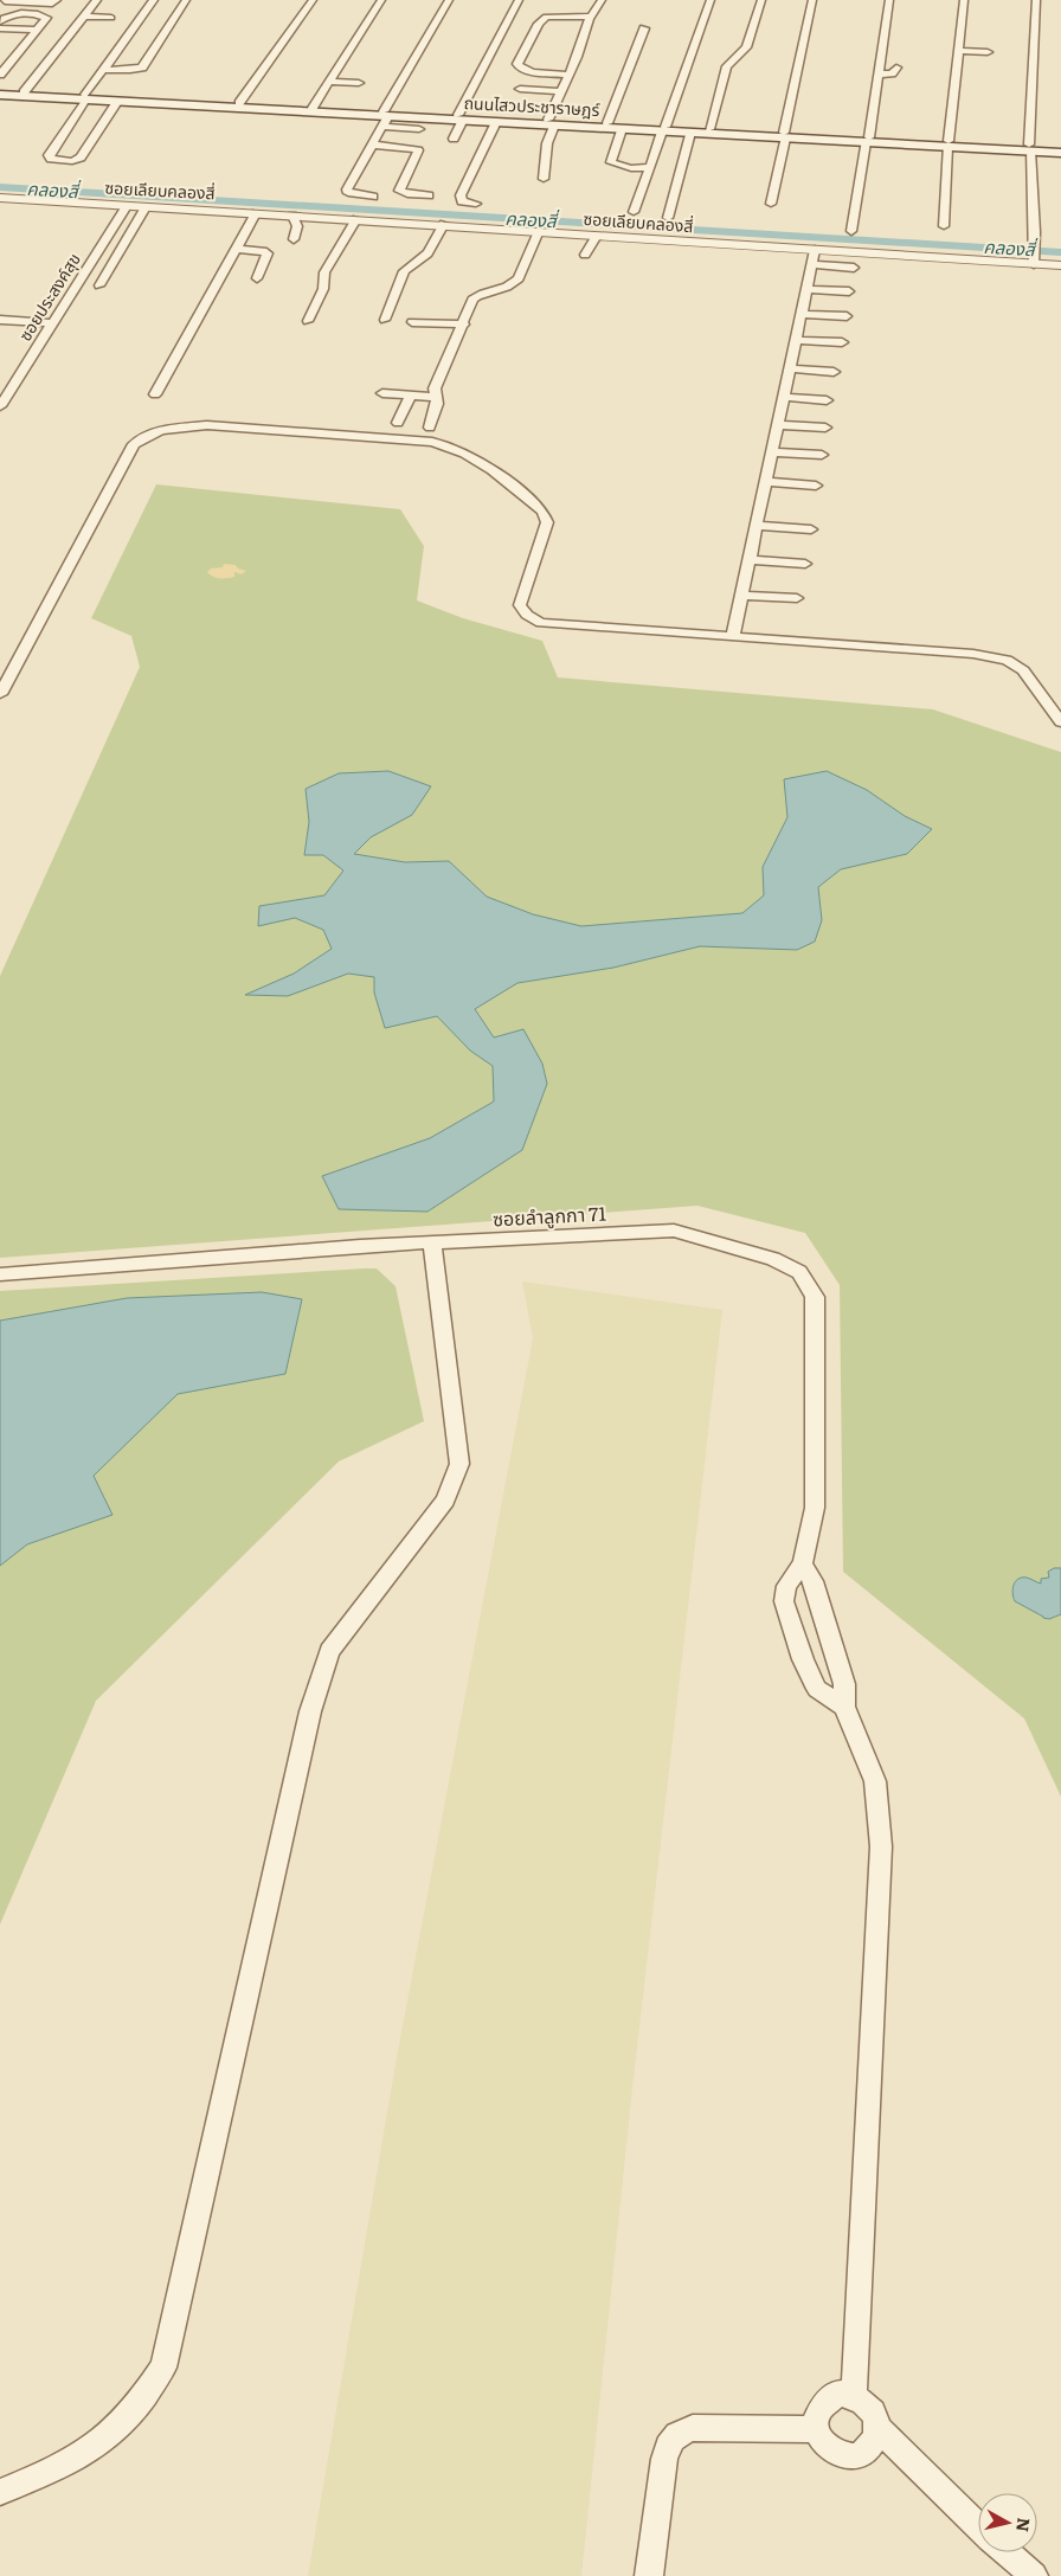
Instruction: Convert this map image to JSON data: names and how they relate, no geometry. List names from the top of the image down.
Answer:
{
  "streets": {
    "main road": ["ถนนไสวประชาราษฎร์"],
    "street": ["ซอยเลียบคลองสี่", "ซอยประสงค์สุข", "ซอยลำลูกกา 71"]
  },
  "crossings": [
    ["ซอยเลียบคลองสี่", "ซอยประสงค์สุข"]
  ],
  "water": ["คลองสี่"],
  "north": "right"
}
